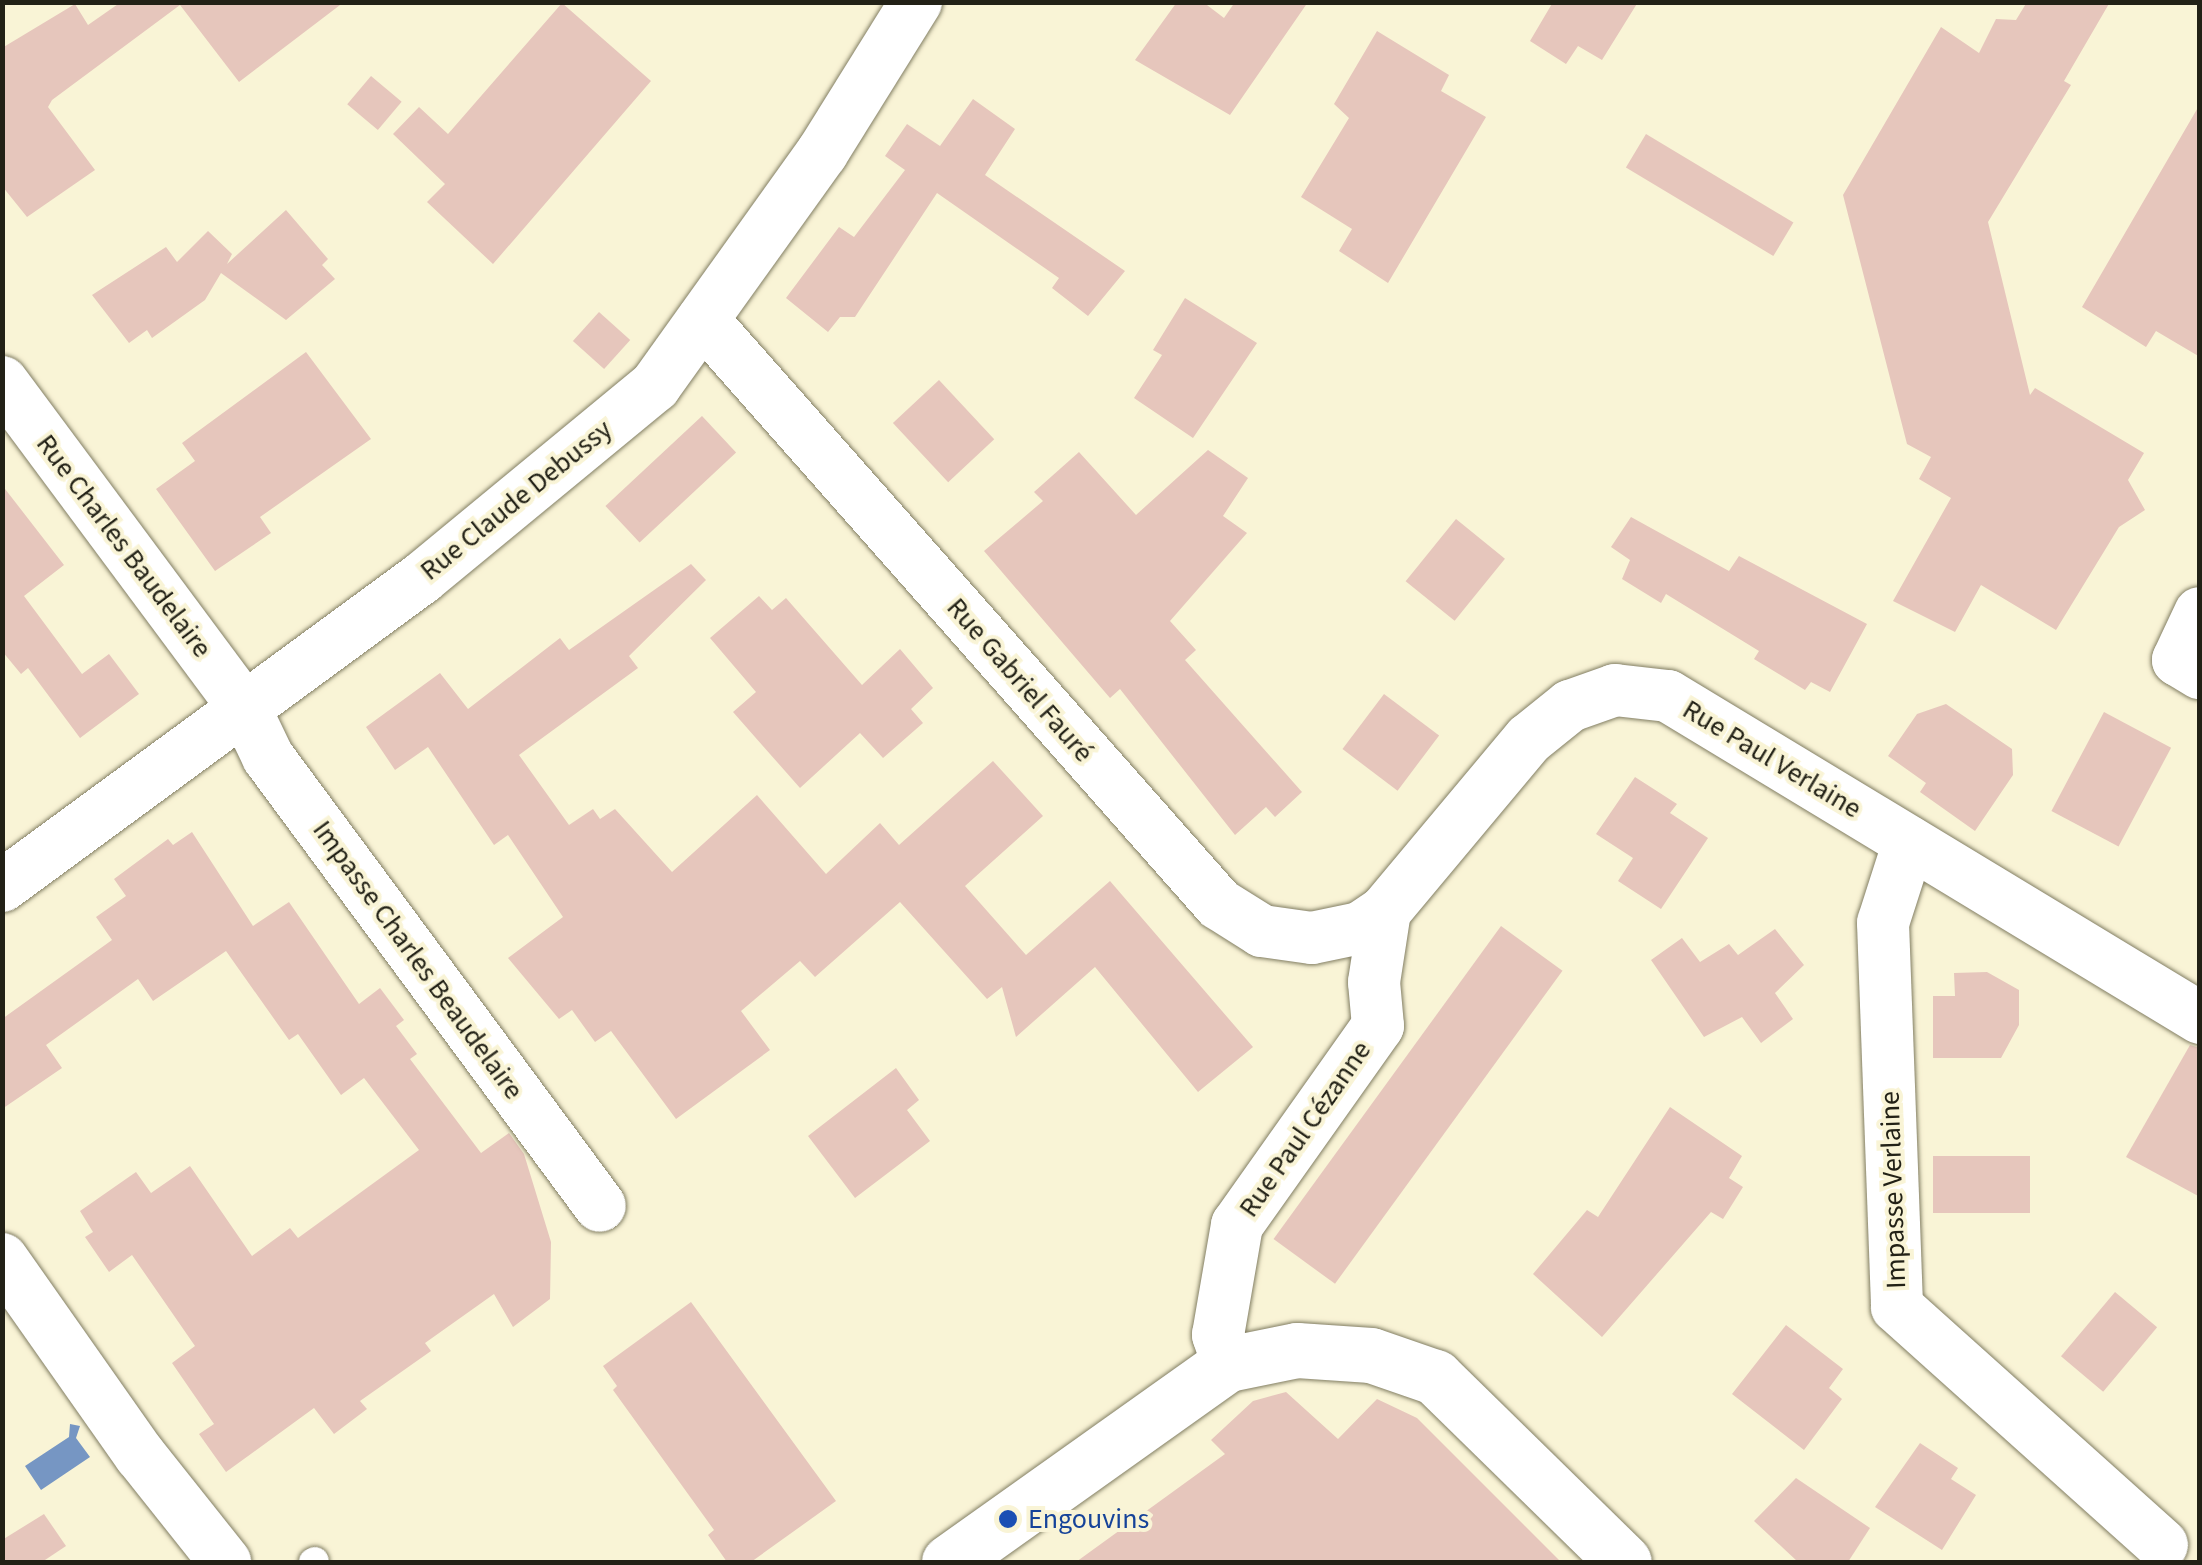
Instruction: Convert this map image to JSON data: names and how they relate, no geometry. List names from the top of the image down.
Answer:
{
  "streets": {
    "street": [
      "Rue Claude Debussy",
      "Rue Charles Baudelaire",
      "Rue Gabriel Fauré",
      "Rue Paul Verlaine",
      "Impasse Charles Beaudelaire",
      "Rue Paul Cézanne",
      "Impasse Verlaine"
    ]
  },
  "crossings": [
    ["Rue Claude Debussy", "Rue Charles Baudelaire"],
    ["Rue Claude Debussy", "Rue Gabriel Fauré"],
    ["Rue Claude Debussy", "Impasse Charles Beaudelaire"],
    ["Rue Charles Baudelaire", "Impasse Charles Beaudelaire"],
    ["Rue Gabriel Fauré", "Rue Paul Verlaine"],
    ["Rue Gabriel Fauré", "Rue Paul Cézanne"],
    ["Rue Paul Verlaine", "Rue Paul Cézanne"],
    ["Rue Paul Verlaine", "Impasse Verlaine"]
  ],
  "places": ["Engouvins"]
}
